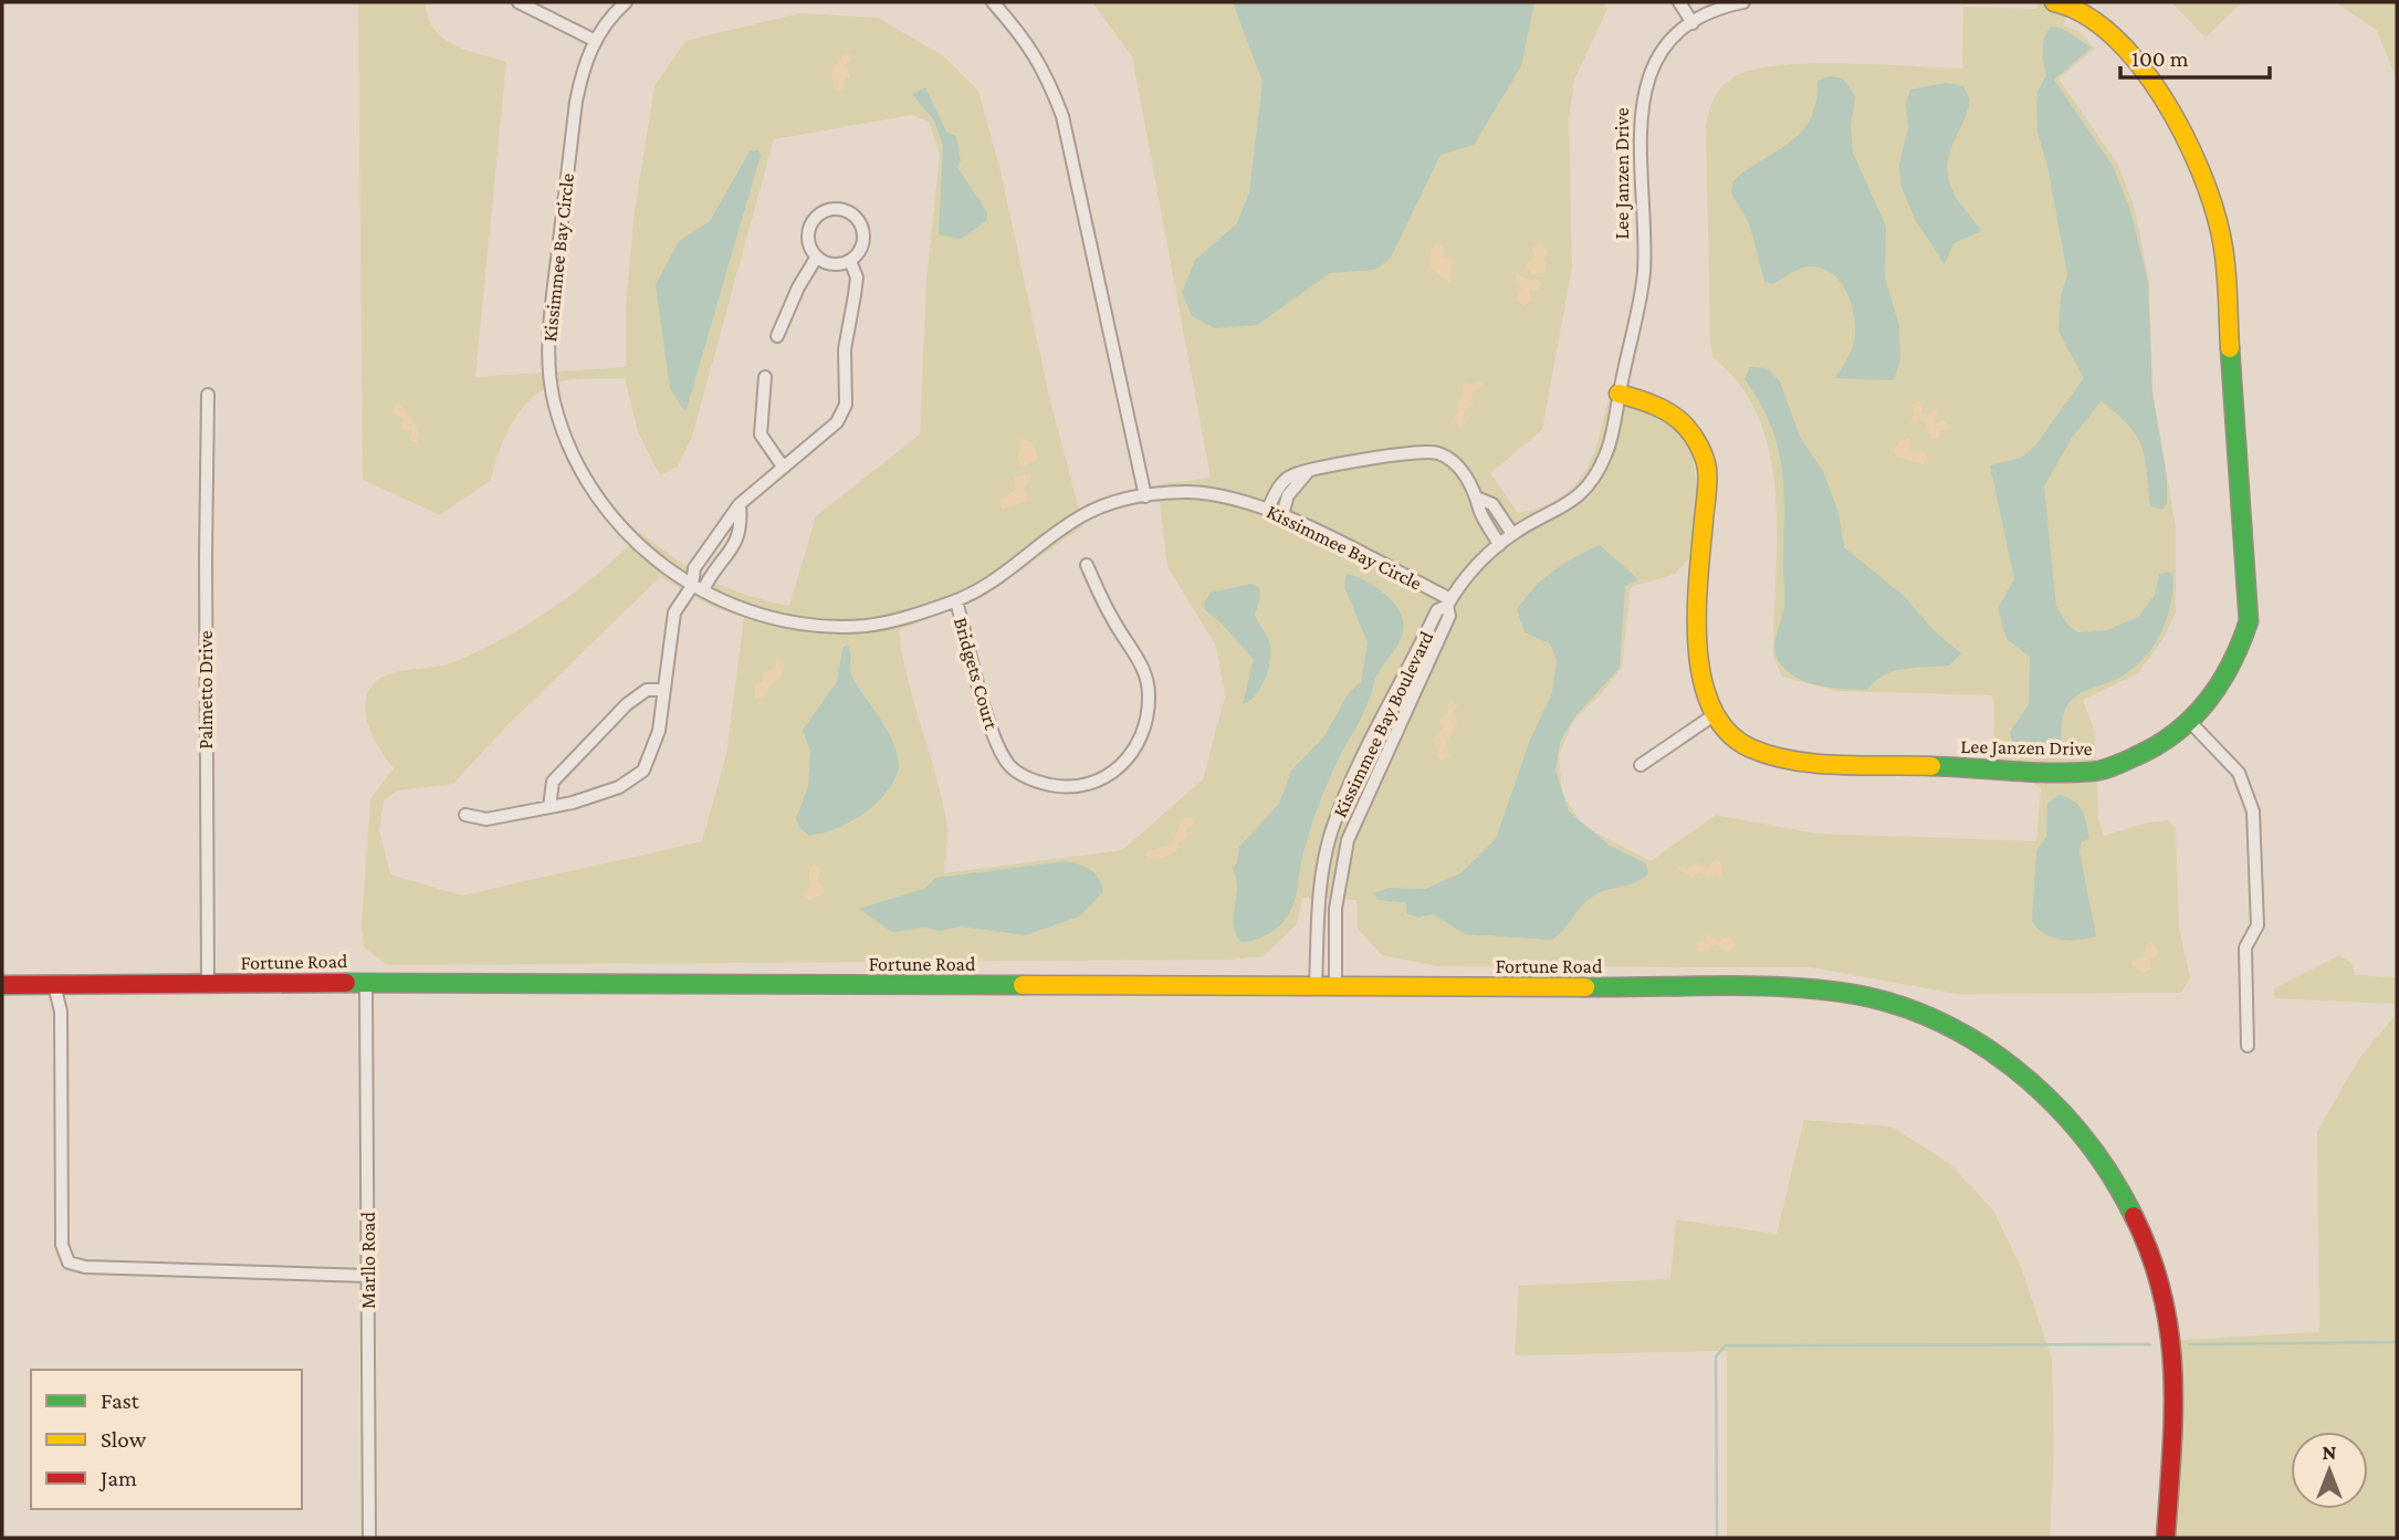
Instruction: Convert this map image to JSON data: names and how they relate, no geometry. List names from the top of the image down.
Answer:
{
  "streets": {
    "street": [
      "Lee Janzen Drive",
      "Kissimmee Bay Circle",
      "Bridgets Court",
      "Palmetto Drive",
      "Kissimmee Bay Boulevard",
      "Fortune Road",
      "Marllo Road"
    ]
  },
  "crossings": [
    ["Lee Janzen Drive", "Kissimmee Bay Circle"],
    ["Lee Janzen Drive", "Kissimmee Bay Boulevard"],
    ["Kissimmee Bay Circle", "Bridgets Court"],
    ["Kissimmee Bay Circle", "Kissimmee Bay Boulevard"],
    ["Palmetto Drive", "Fortune Road"],
    ["Kissimmee Bay Boulevard", "Fortune Road"],
    ["Fortune Road", "Marllo Road"]
  ],
  "legend": ["Fast", "Slow", "Jam"],
  "scale_bar": "100 m",
  "north": "top"
}
